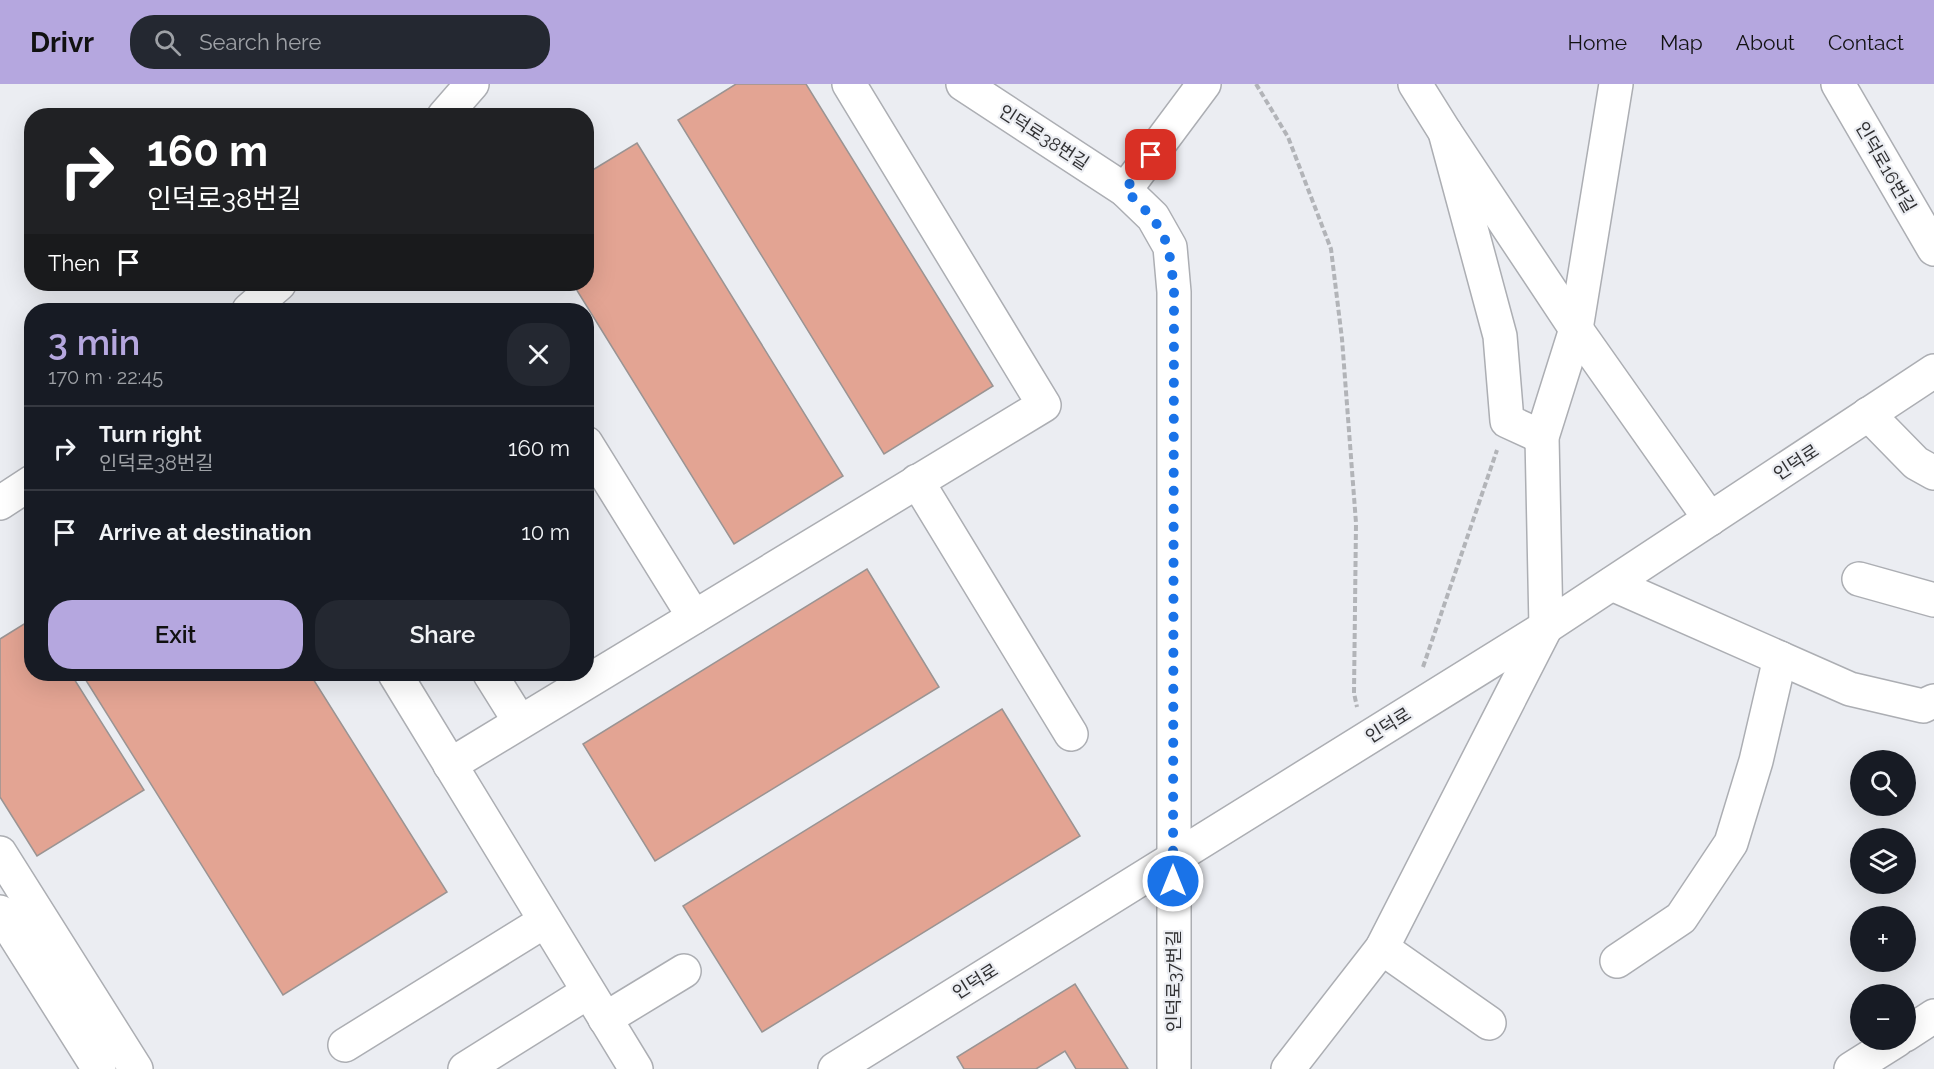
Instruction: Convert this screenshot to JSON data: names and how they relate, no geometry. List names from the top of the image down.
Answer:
{
  "streets": {
    "street": [
      "인덕로38번길",
      "인덕로16번길",
      "인덕로",
      "인덕로37번길"
    ]
  },
  "crossings": [
    ["인덕로38번길", "인덕로"],
    ["인덕로38번길", "인덕로37번길"],
    ["인덕로", "인덕로37번길"]
  ],
  "page": {
    "header": "Drivr",
    "search": "Search here",
    "nav": [
      "Home",
      "Map",
      "About",
      "Contact"
    ],
    "turn": ["160 m", "인덕로38번길"],
    "then": "Then",
    "heading": ["3 min", "170 m · 22:45"],
    "list": [
      {
        "name": "Turn right",
        "note": "인덕로38번길",
        "value": "160 m"
      },
      {
        "name": "Arrive at destination",
        "value": "10 m"
      }
    ],
    "buttons": ["Exit", "Share"],
    "map_buttons": ["+", "−"]
  }
}
